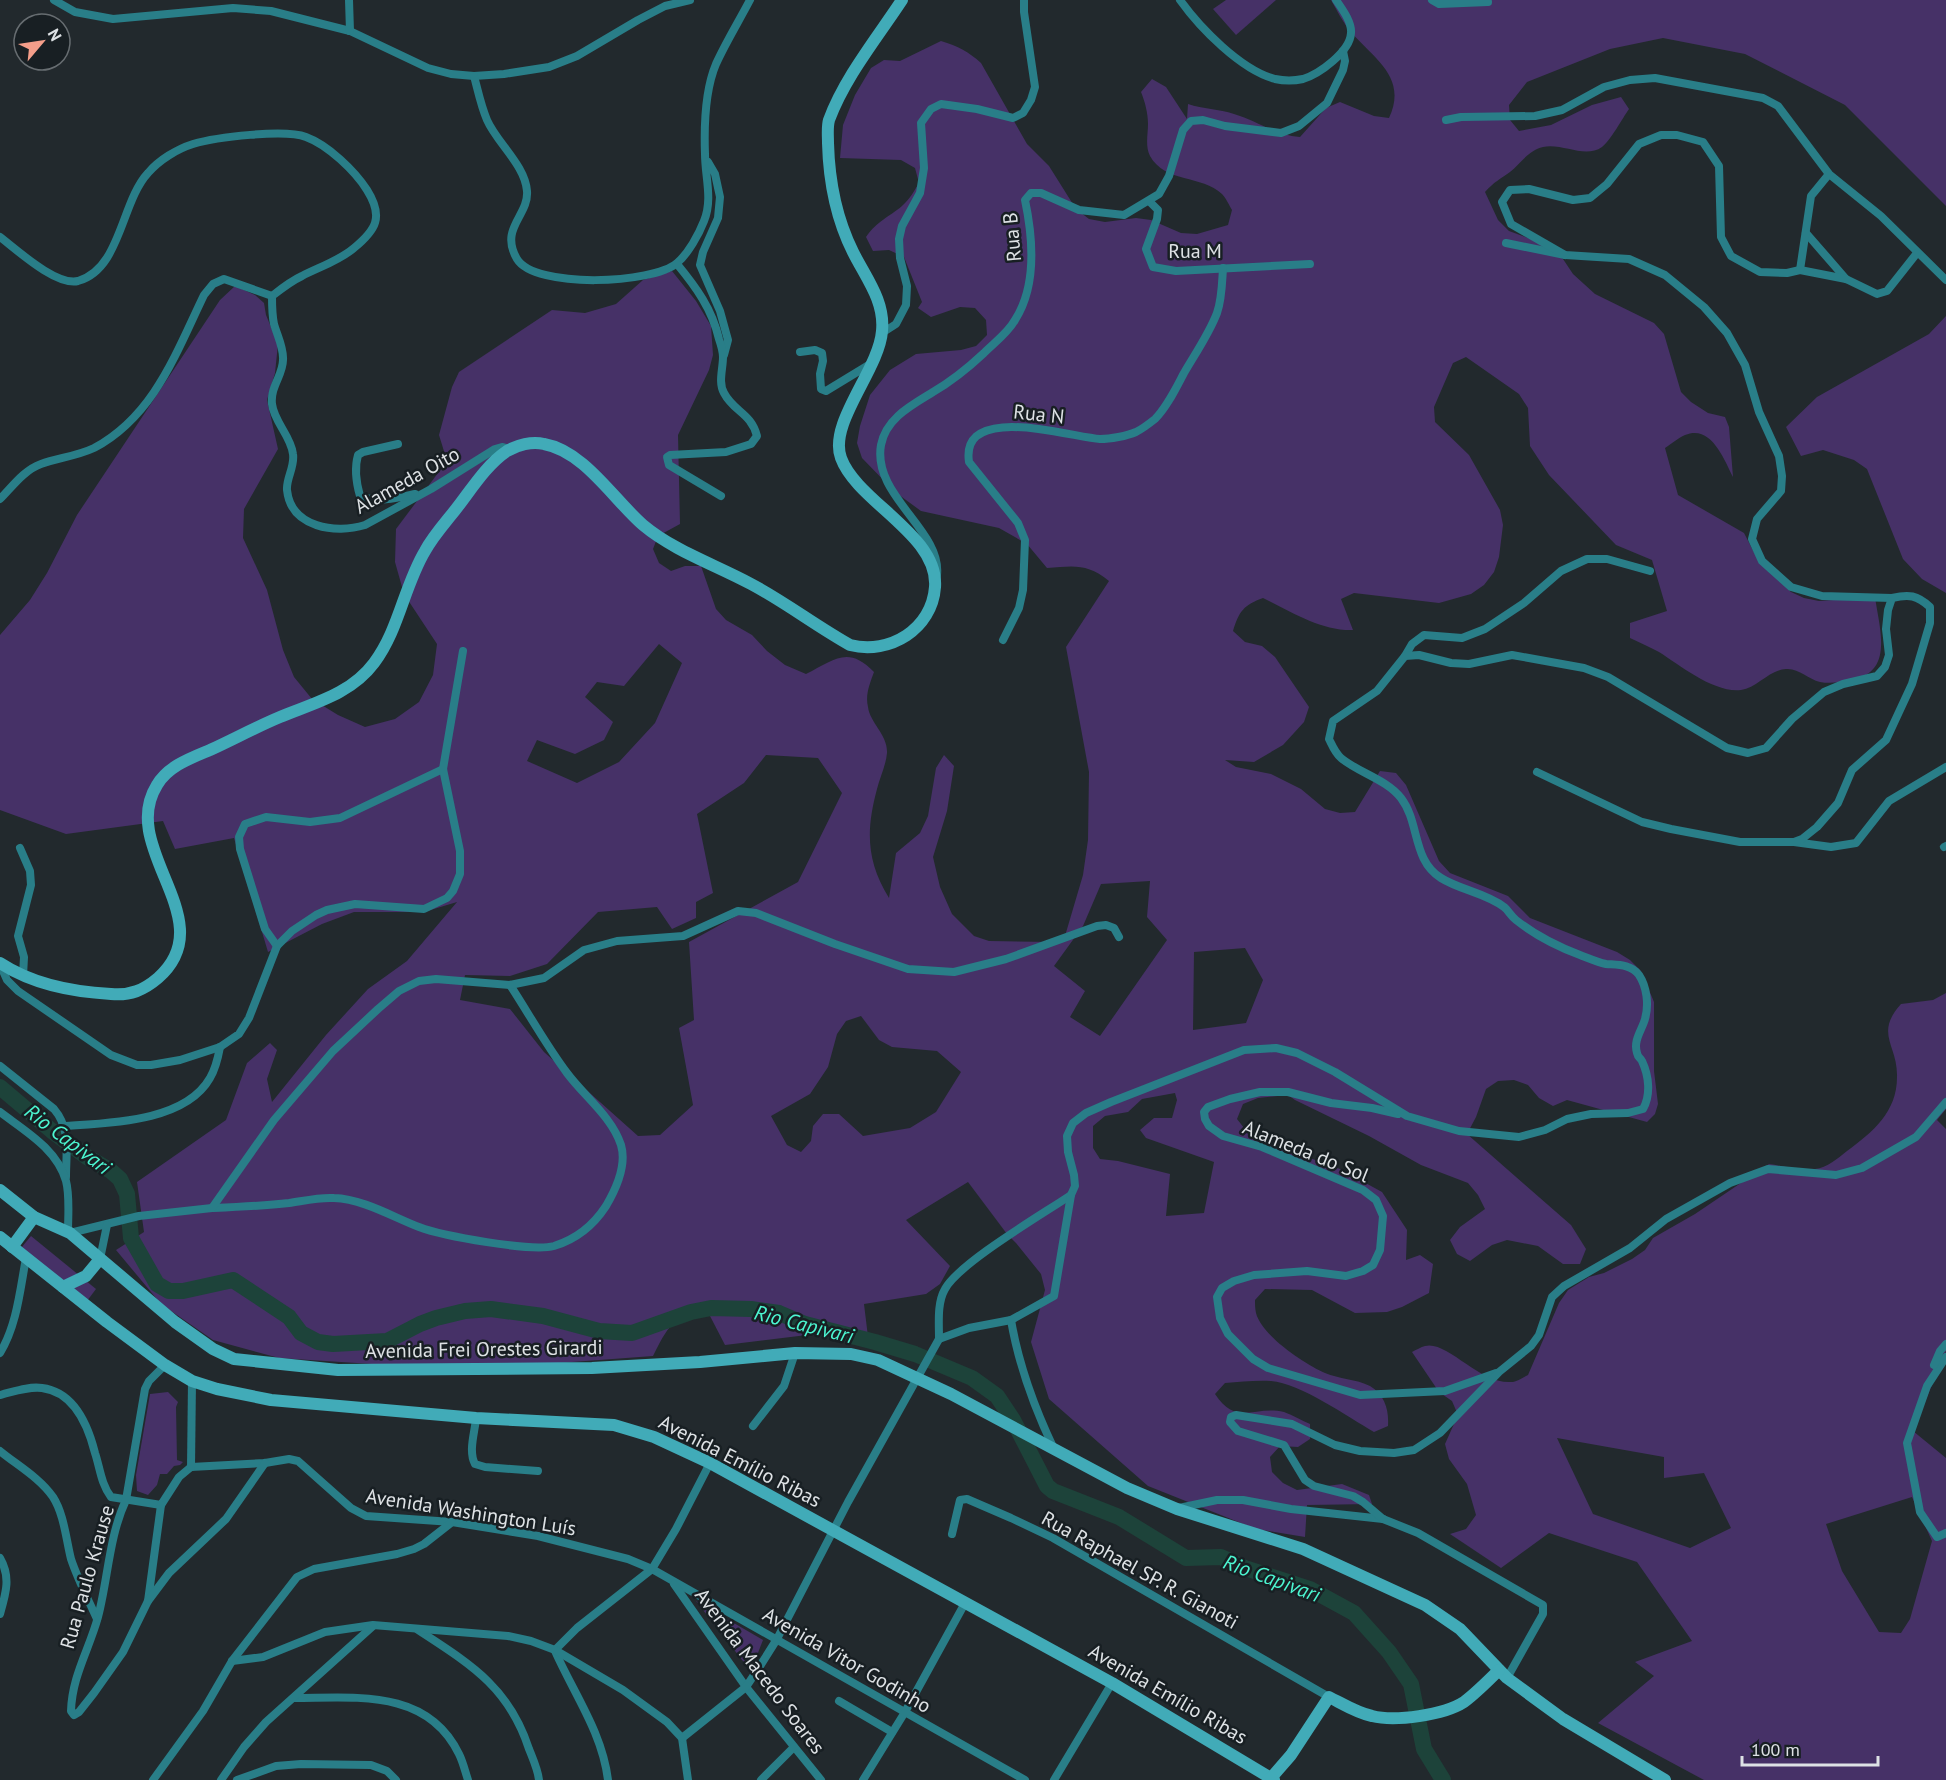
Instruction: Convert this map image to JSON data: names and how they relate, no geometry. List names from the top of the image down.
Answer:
{
  "streets": {
    "street": [
      "Rua B",
      "Rua M",
      "Rua N",
      "Alameda Oito",
      "Alameda do Sol",
      "Avenida Frei Orestes Girardi",
      "Avenida Emílio Ribas",
      "Avenida Washington Luís",
      "Rua Raphael SP. R. Gianoti",
      "Rua Paulo Krause",
      "Avenida Vitor Godinho",
      "Avenida Macedo Soares"
    ]
  },
  "crossings": [
    ["Rua B", "Rua M"],
    ["Rua M", "Rua N"],
    ["Avenida Emílio Ribas", "Rua Raphael SP. R. Gianoti"],
    ["Avenida Emílio Ribas", "Rua Paulo Krause"],
    ["Avenida Washington Luís", "Avenida Vitor Godinho"],
    ["Avenida Vitor Godinho", "Avenida Macedo Soares"]
  ],
  "water": ["Rio Capivari"],
  "scale_bar": "100 m",
  "north": "top right"
}
